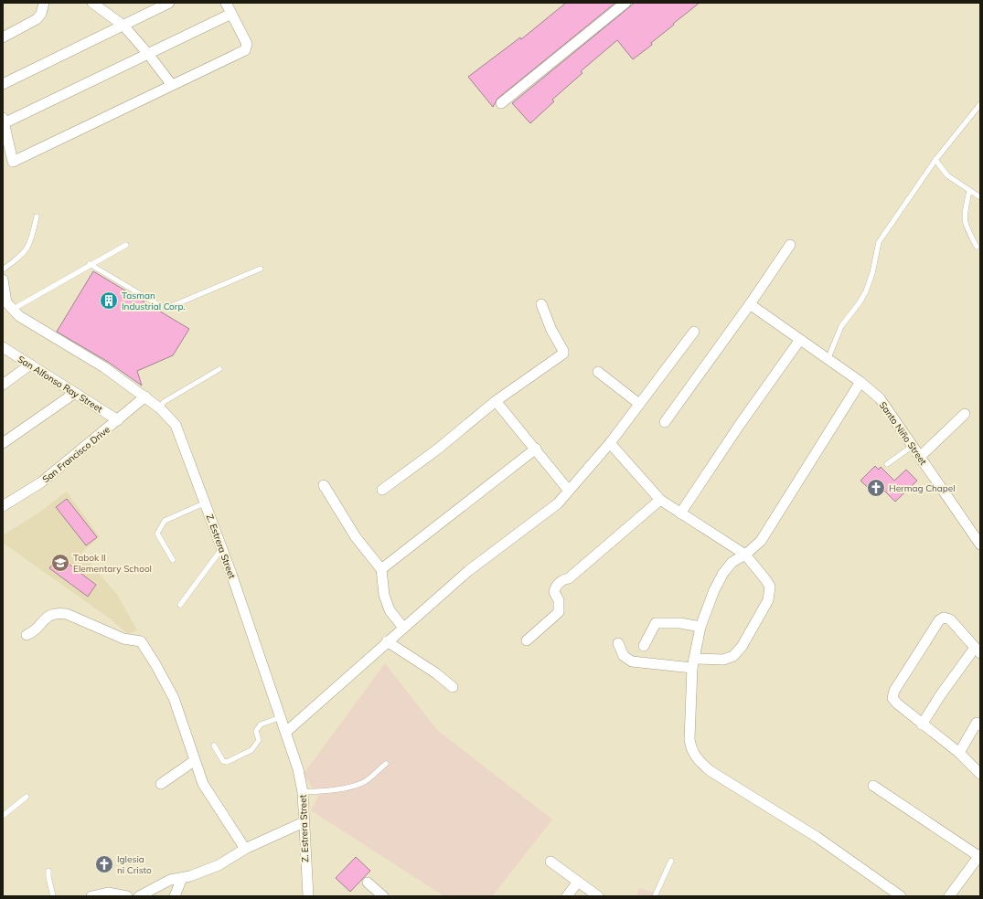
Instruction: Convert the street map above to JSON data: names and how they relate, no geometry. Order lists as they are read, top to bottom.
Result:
{
  "streets": {
    "street": [
      "San Alfonso Ray Street",
      "Santo Niño Street",
      "San Francisco Drive",
      "Z. Estrera Street"
    ]
  },
  "crossings": [
    ["San Alfonso Ray Street", "San Francisco Drive"],
    ["San Francisco Drive", "Z. Estrera Street"]
  ],
  "places": {
    "building": ["Tasman Industrial Corp."],
    "church": ["Hermag Chapel", "Iglesia ni Cristo"],
    "school or university": ["Tabok II Elementary School"]
  }
}
